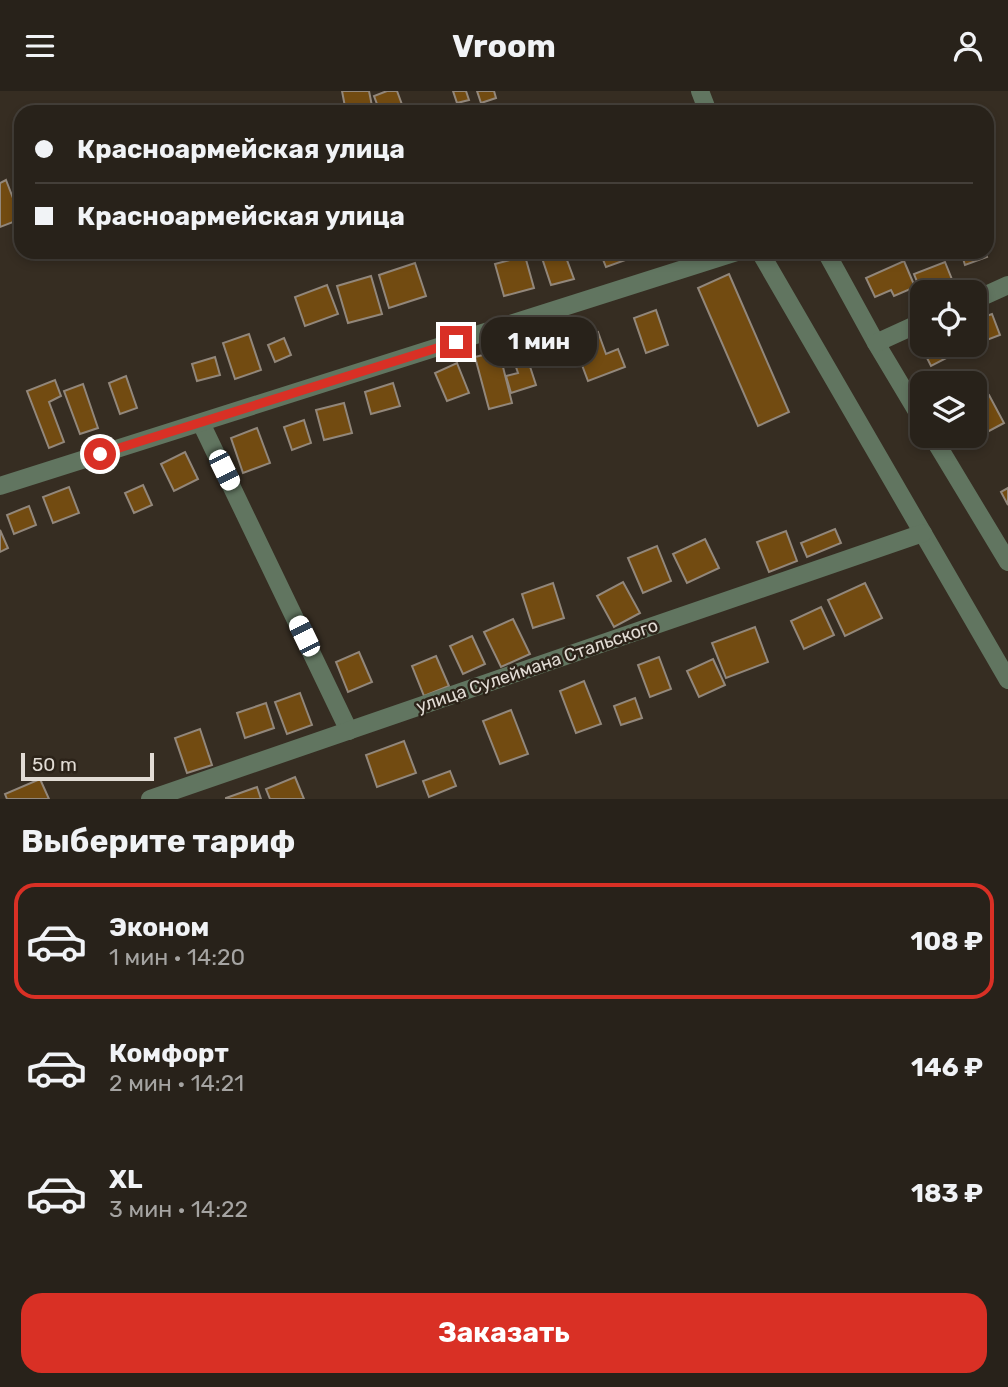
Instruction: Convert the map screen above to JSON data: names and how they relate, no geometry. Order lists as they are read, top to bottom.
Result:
{
  "streets": {
    "street": ["улица Сулеймана Стальского"]
  },
  "scale_bar": "50 m",
  "page": {
    "header": "Vroom",
    "banner": ["Красноармейская улица", "Красноармейская улица"],
    "bubble": "1 мин",
    "scale": "50 m",
    "heading": "Выберите тариф",
    "list": [
      {
        "name": "Эконом",
        "note": "1 мин · 14:20",
        "value": "108 ₽"
      },
      {
        "name": "Комфорт",
        "note": "2 мин · 14:21",
        "value": "146 ₽"
      },
      {
        "name": "XL",
        "note": "3 мин · 14:22",
        "value": "183 ₽"
      }
    ],
    "buttons": "Заказать"
  }
}
